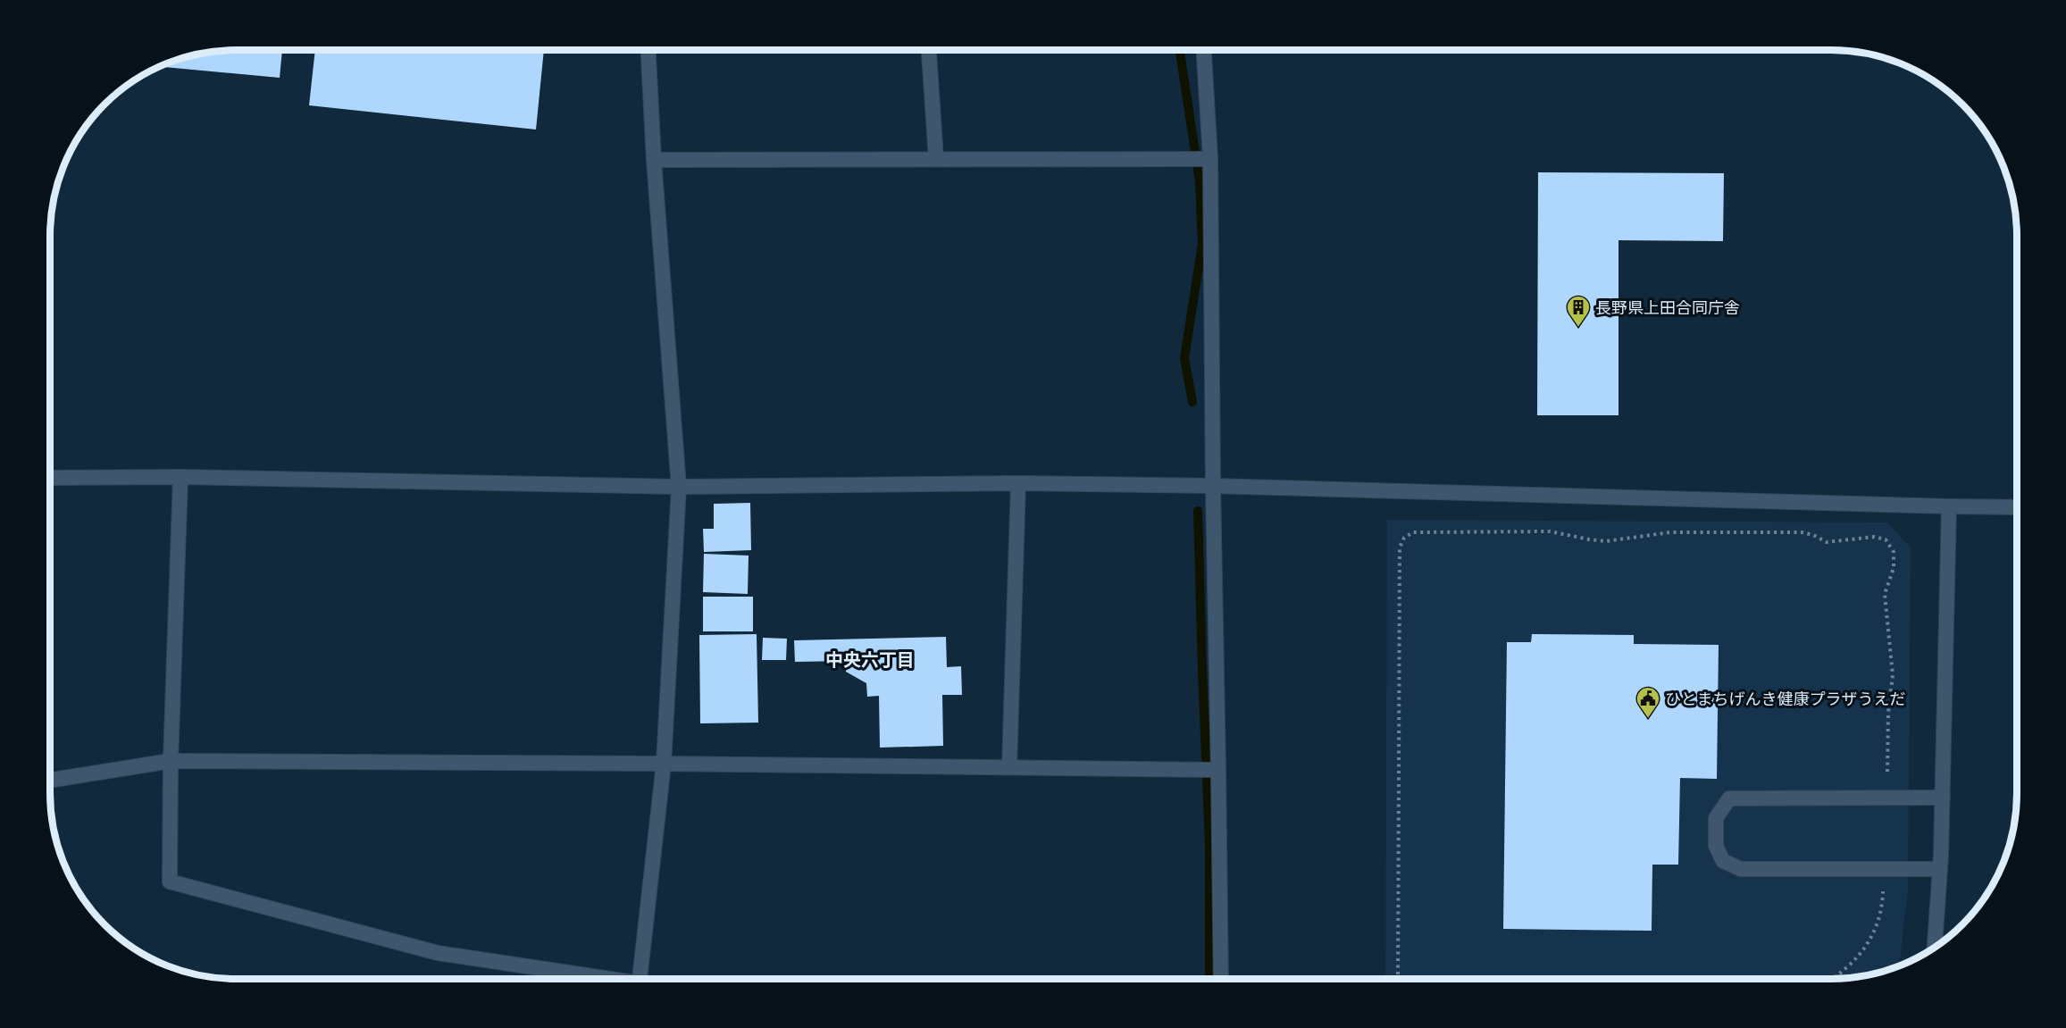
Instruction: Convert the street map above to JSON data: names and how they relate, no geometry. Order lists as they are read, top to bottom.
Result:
{
  "districts": ["中央六丁目"],
  "places": {
    "building": ["長野県上田合同庁舎"],
    "public building": ["ひとまちげんき健康プラザうえだ"]
  }
}
